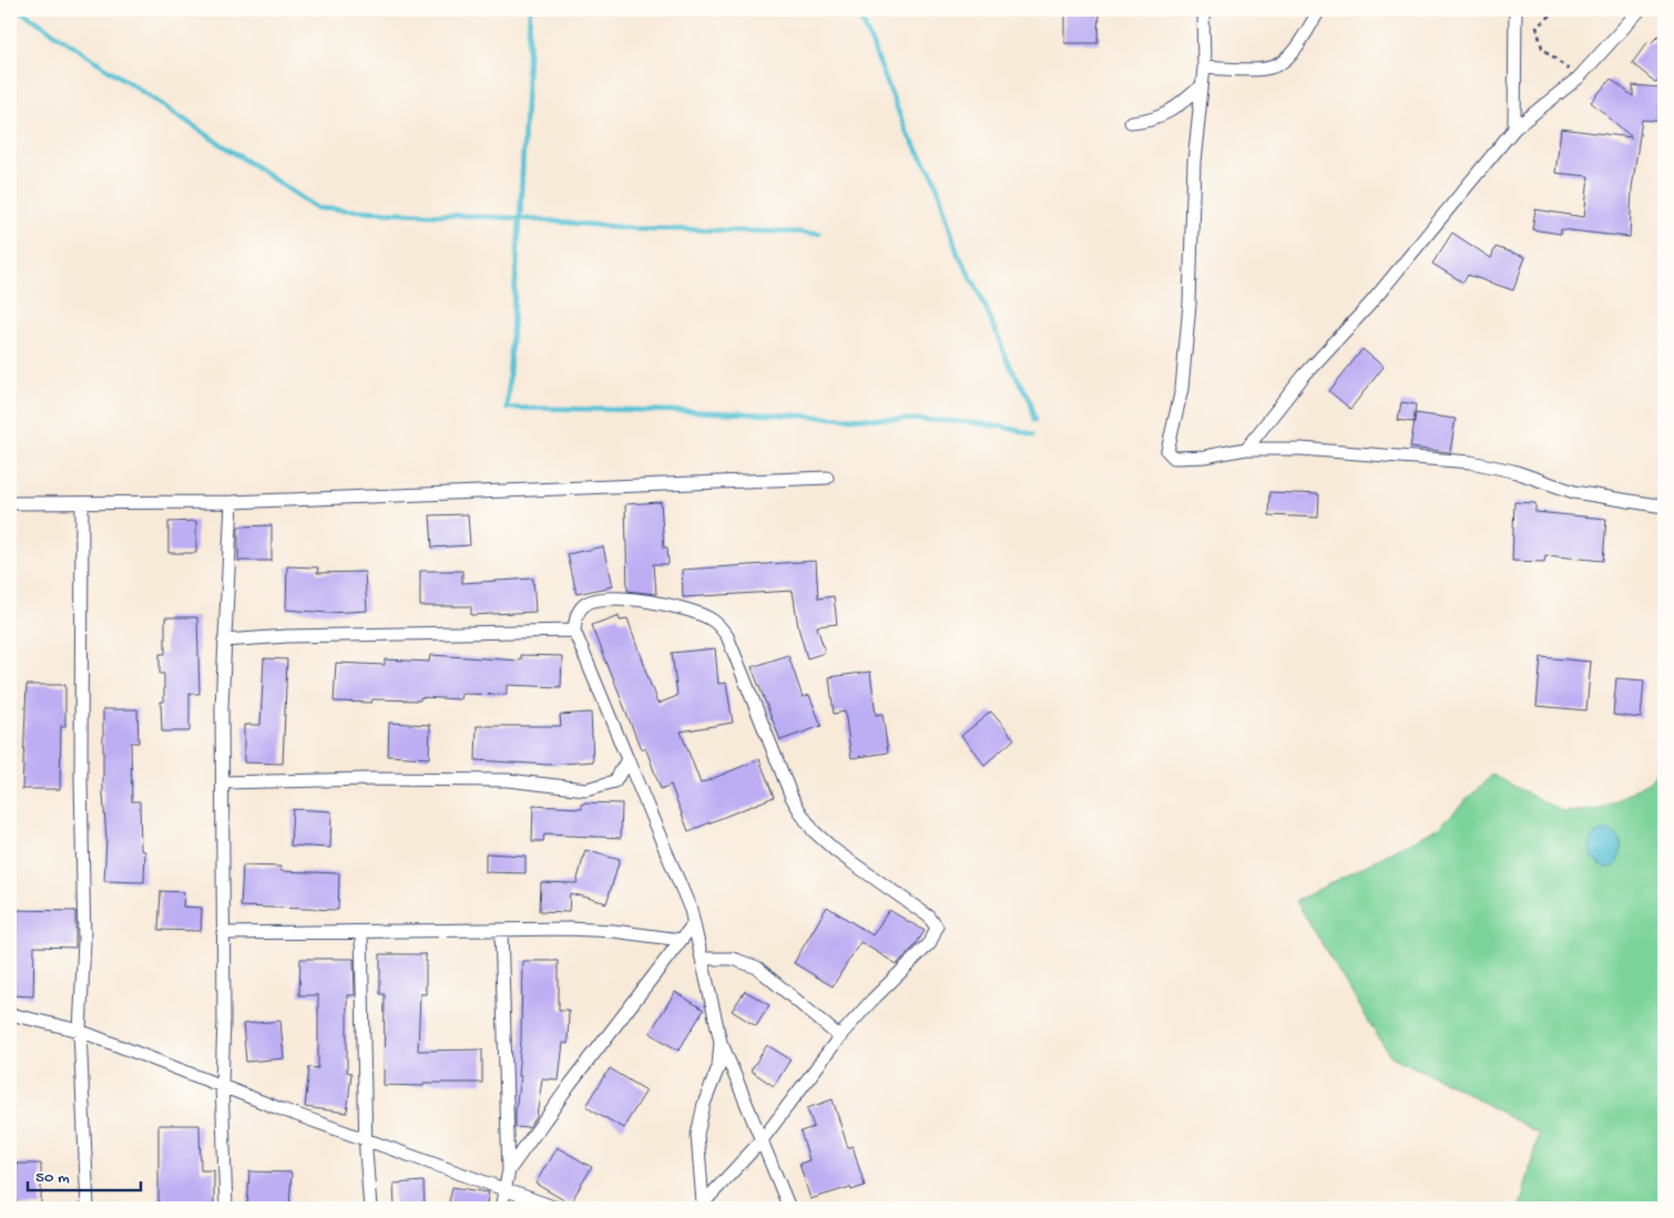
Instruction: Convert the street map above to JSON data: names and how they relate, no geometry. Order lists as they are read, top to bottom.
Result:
{
  "scale_bar": "50 m"
}
